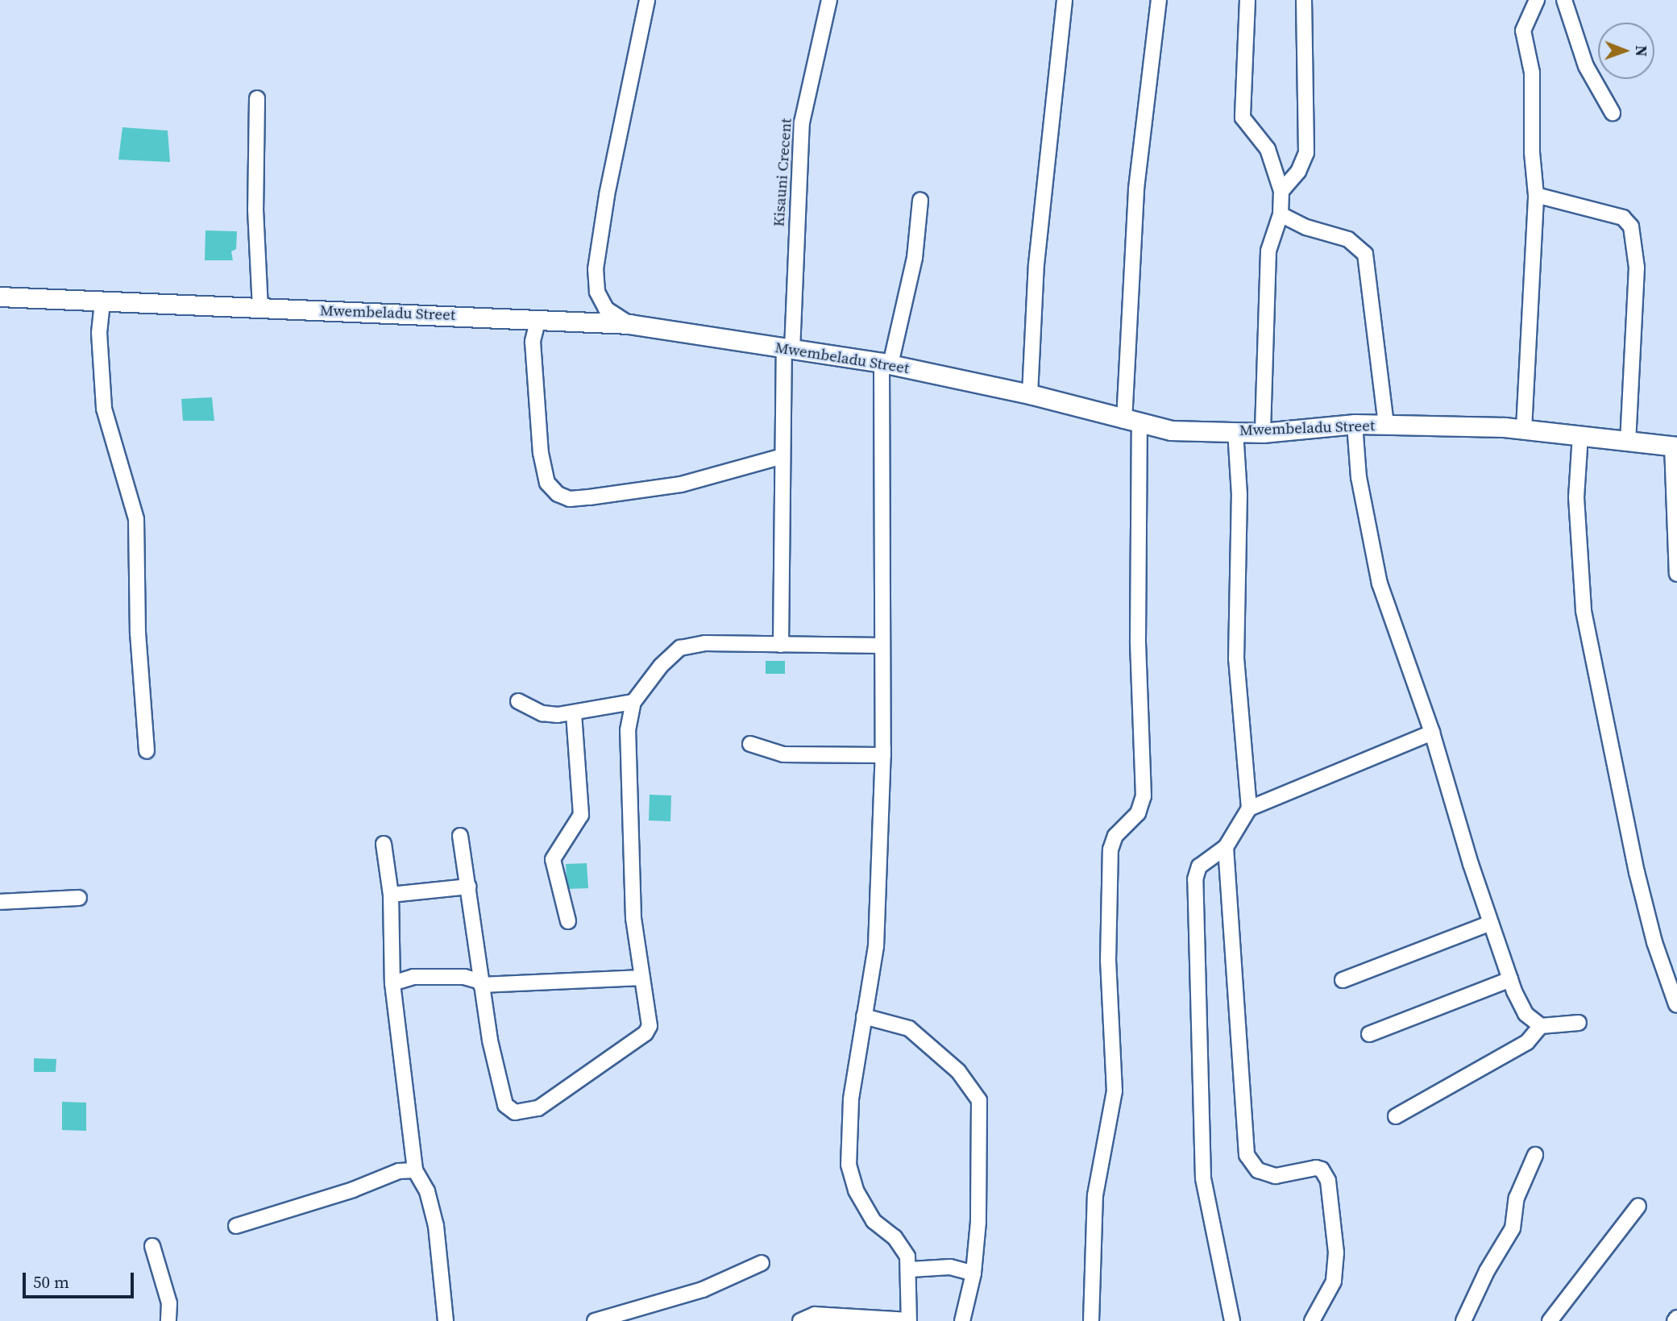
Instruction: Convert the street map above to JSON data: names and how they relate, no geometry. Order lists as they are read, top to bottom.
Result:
{
  "streets": {
    "street": ["Kisauni Crecent", "Mwembeladu Street"]
  },
  "crossings": [
    ["Kisauni Crecent", "Mwembeladu Street"]
  ],
  "scale_bar": "50 m",
  "north": "right"
}
